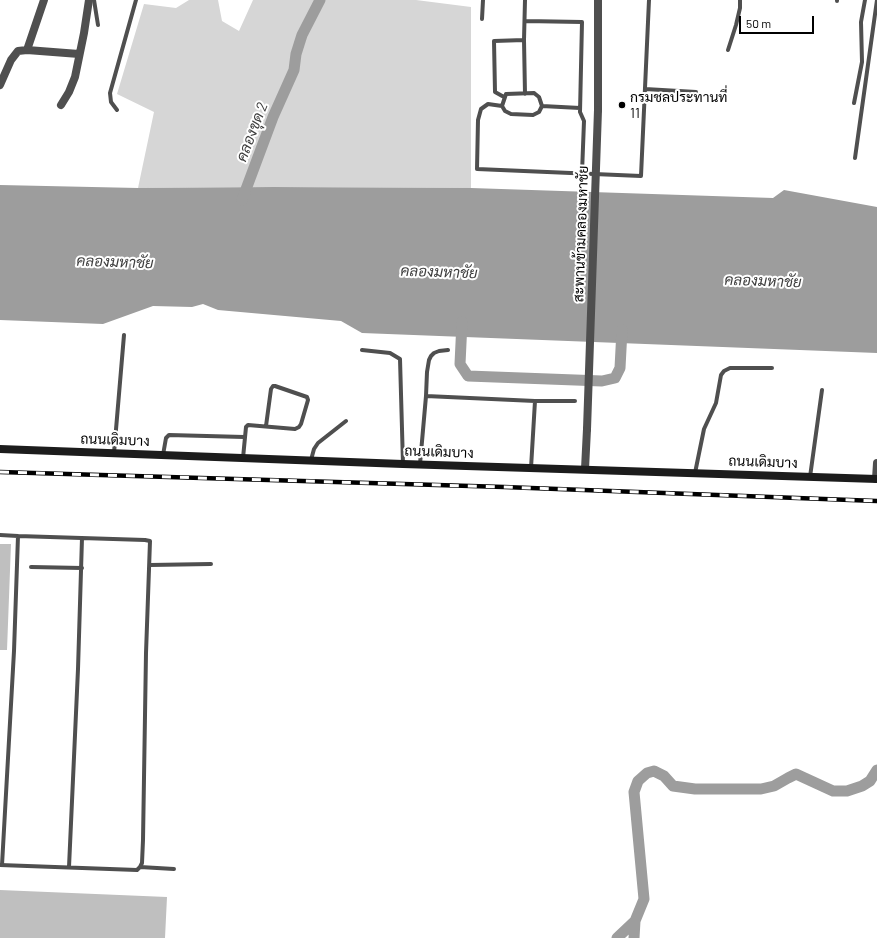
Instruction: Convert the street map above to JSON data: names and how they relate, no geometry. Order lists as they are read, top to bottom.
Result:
{
  "streets": {
    "street": ["สะพานข้ามคลองมหาชัย", "ถนนเดิมบาง"]
  },
  "crossings": [
    ["สะพานข้ามคลองมหาชัย", "ถนนเดิมบาง"]
  ],
  "water": ["คลองขุด 2", "คลองมหาชัย"],
  "places": ["กรมชลประทานที่ 11"],
  "scale_bar": "50 m"
}
